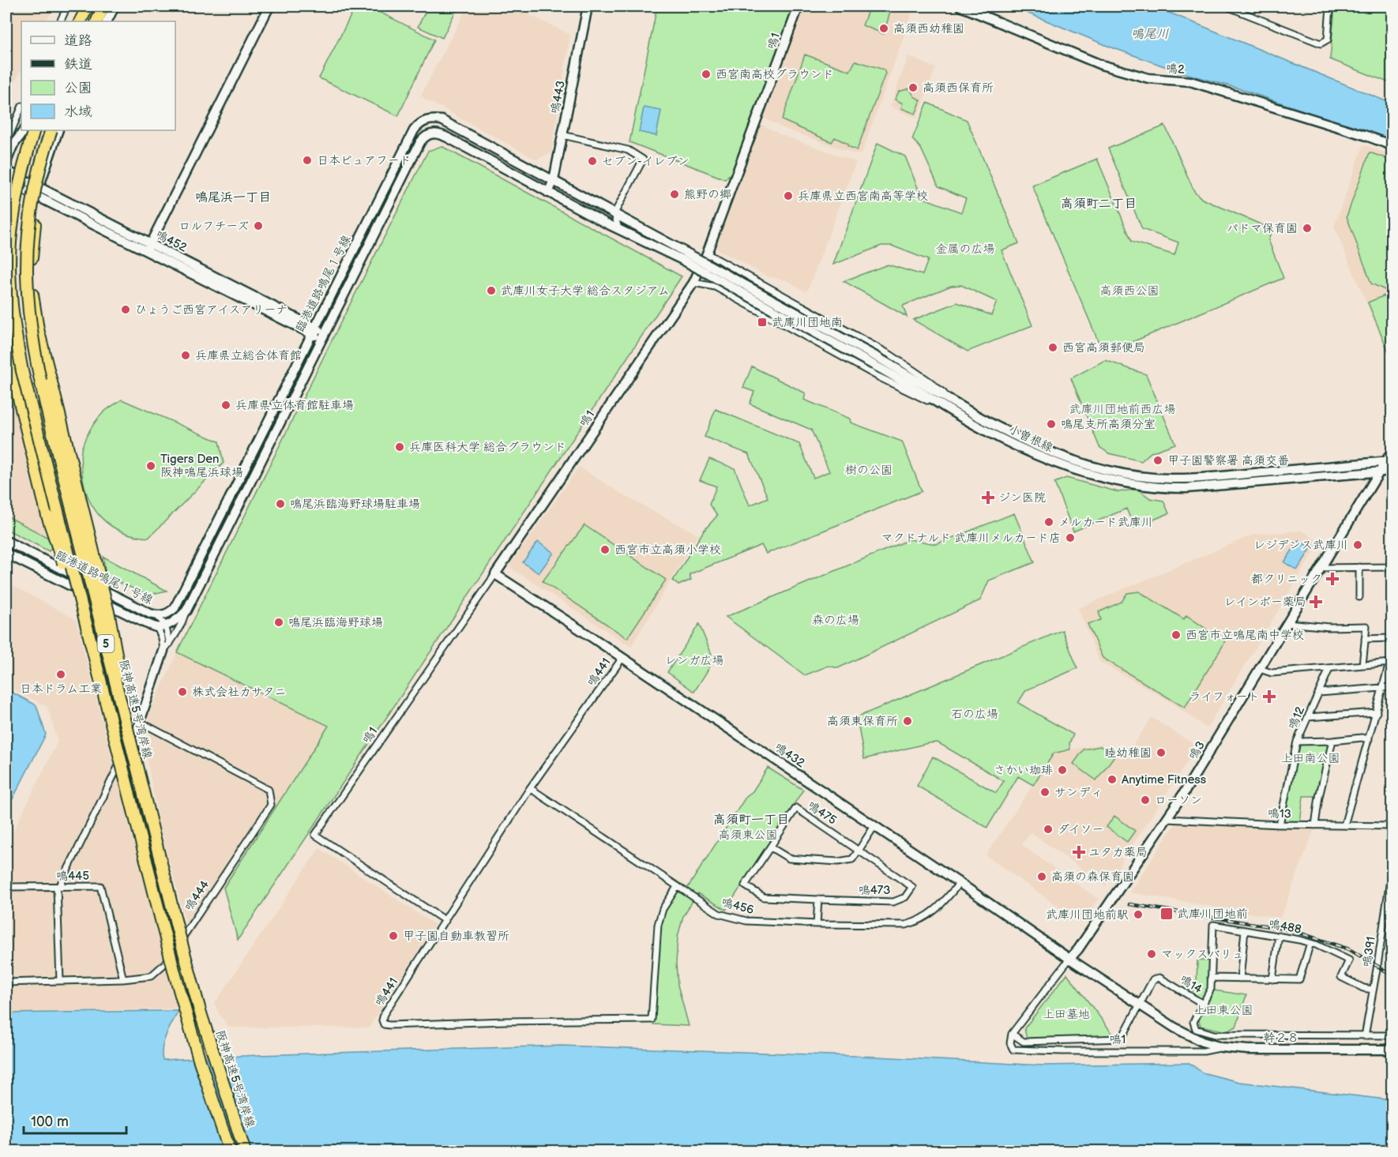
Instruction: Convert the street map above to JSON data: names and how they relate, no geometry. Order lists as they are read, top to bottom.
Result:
{
  "streets": {
    "highway": ["5", "阪神高速5号湾岸線"],
    "street": [
      "鳴1",
      "鳴2",
      "鳴443",
      "鳴452",
      "臨港道路鳴尾１号線",
      "小曽根線",
      "鳴441",
      "鳴12",
      "鳴3",
      "鳴432",
      "鳴475",
      "鳴13",
      "鳴445",
      "鳴473",
      "鳴444",
      "鳴456",
      "鳴488",
      "鳴391",
      "鳴14",
      "幹２８"
    ]
  },
  "crossings": [
    ["鳴1", "小曽根線"],
    ["鳴1", "鳴441"],
    ["鳴1", "鳴3"],
    ["鳴1", "鳴432"],
    ["鳴1", "鳴14"],
    ["鳴1", "幹２８"],
    ["鳴443", "臨港道路鳴尾１号線"],
    ["鳴452", "臨港道路鳴尾１号線"],
    ["鳴452", "5"],
    ["小曽根線", "鳴3"],
    ["5", "阪神高速5号湾岸線"],
    ["鳴441", "鳴432"],
    ["鳴441", "鳴456"],
    ["鳴3", "鳴432"],
    ["鳴3", "鳴13"],
    ["鳴3", "鳴14"],
    ["鳴432", "鳴456"],
    ["鳴432", "鳴14"],
    ["鳴432", "幹２８"],
    ["鳴475", "鳴473"],
    ["鳴445", "鳴444"],
    ["鳴488", "鳴391"],
    ["鳴488", "鳴14"],
    ["鳴391", "鳴14"],
    ["鳴14", "幹２８"]
  ],
  "districts": ["鳴尾浜一丁目", "高須町二丁目", "高須町一丁目"],
  "water": ["鳴尾川"],
  "parks": [
    "金属の広場",
    "高須西公園",
    "武庫川団地前西広場",
    "樹の公園",
    "森の広場",
    "レンガ広場",
    "石の広場",
    "上田南公園",
    "高須東公園",
    "上田東公園",
    "上田墓地"
  ],
  "places": {
    "other": [
      "高須西幼稚園",
      "西宮南高校グラウンド",
      "高須西保育所",
      "日本ピュアフード",
      "セブン-イレブン",
      "熊野の郷",
      "兵庫県立西宮南高等学校",
      "ロルフチーズ",
      "パドマ保育園",
      "武庫川女子大学 総合スタジアム",
      "ひょうご西宮アイスアリーナ",
      "西宮高須郵便局",
      "兵庫県立総合体育館",
      "兵庫県立体育館駐車場",
      "鳴尾支所高須分室",
      "兵庫医科大学 総合グラウンド",
      "甲子園警察署 高須交番",
      "Tigers Den 阪神鳴尾浜球場",
      "鳴尾浜臨海野球場駐車場",
      "メルカード武庫川",
      "マクドナルド 武庫川メルカード店",
      "レジデンス武庫川",
      "西宮市立高須小学校",
      "鳴尾浜臨海野球場",
      "西宮市立鳴尾南中学校",
      "日本ドラム工業",
      "株式会社カサタニ",
      "高須東保育所",
      "睦幼稚園",
      "さかい珈琲",
      "Anytime Fitness",
      "サンディ",
      "ローソン",
      "ダイソー",
      "高須の森保育園",
      "武庫川団地前駅",
      "甲子園自動車教習所",
      "マックスバリュ"
    ],
    "transit": ["武庫川団地南", "武庫川団地前"],
    "health": [
      "ジン医院",
      "都クリニック",
      "レインボー薬局",
      "ライフォート",
      "ユタカ薬局"
    ]
  },
  "legend": [
    "道路",
    "鉄道",
    "公園",
    "水域"
  ],
  "scale_bar": "100 m"
}
